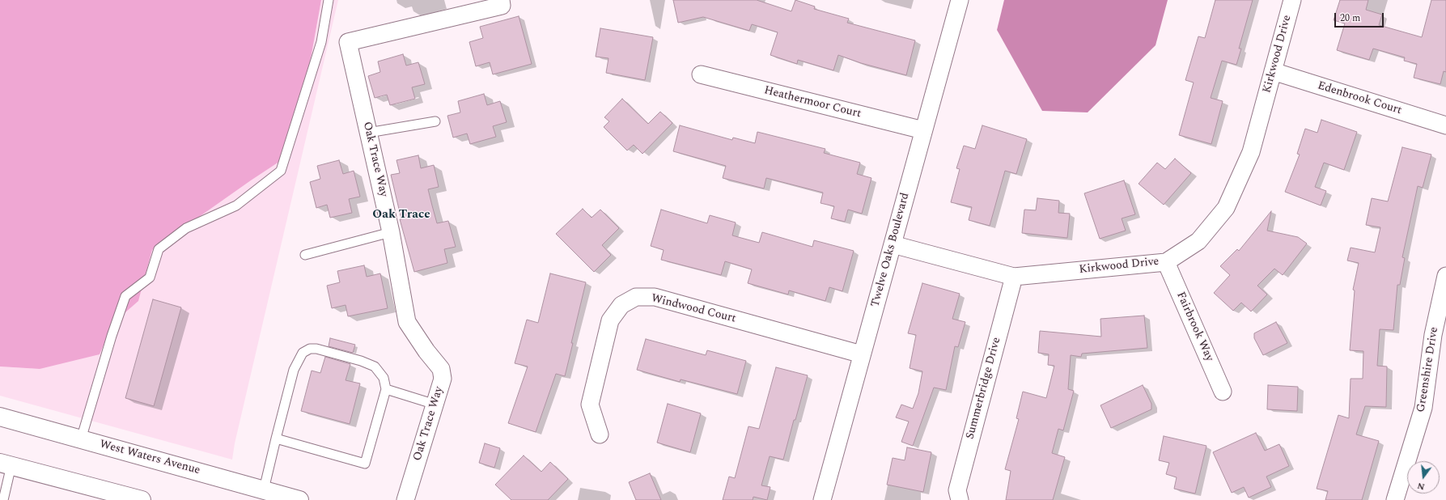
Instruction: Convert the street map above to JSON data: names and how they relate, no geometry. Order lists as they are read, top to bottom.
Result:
{
  "streets": {
    "main road": ["West Waters Avenue"],
    "street": [
      "Kirkwood Drive",
      "Edenbrook Court",
      "Heathermoor Court",
      "Oak Trace Way",
      "Twelve Oaks Boulevard",
      "Windwood Court",
      "Fairbrook Way",
      "Greenshire Drive",
      "Summerbridge Drive"
    ]
  },
  "crossings": [
    ["Kirkwood Drive", "Edenbrook Court"],
    ["Kirkwood Drive", "Twelve Oaks Boulevard"],
    ["Kirkwood Drive", "Fairbrook Way"],
    ["Kirkwood Drive", "Summerbridge Drive"],
    ["Heathermoor Court", "Twelve Oaks Boulevard"],
    ["Twelve Oaks Boulevard", "Windwood Court"]
  ],
  "districts": ["Oak Trace"],
  "scale_bar": "20 m",
  "north": "bottom"
}
